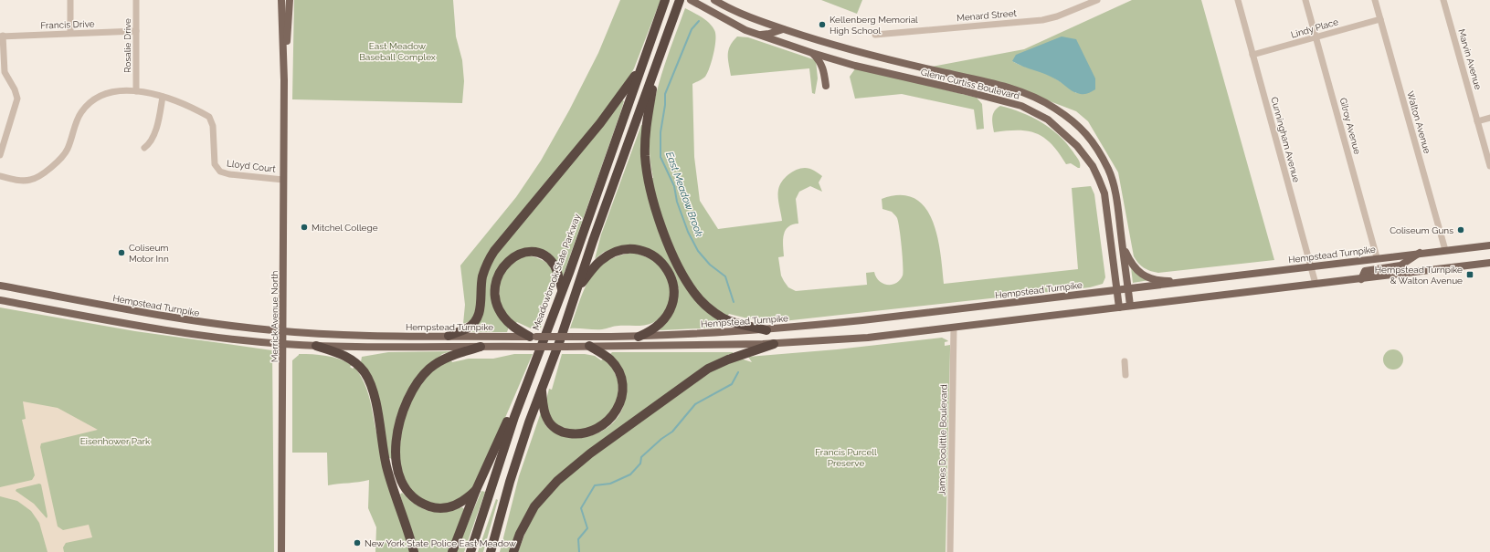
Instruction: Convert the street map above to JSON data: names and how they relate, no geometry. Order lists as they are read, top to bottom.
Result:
{
  "streets": {
    "highway": ["Meadowbrook State Parkway"],
    "main road": ["Glenn Curtiss Boulevard", "Hempstead Turnpike", "Merrick Avenue North"],
    "street": [
      "Menard Street",
      "Francis Drive",
      "Lindy Place",
      "Rosalie Drive",
      "Marvin Avenue",
      "Walton Avenue",
      "Gilroy Avenue",
      "Cunningham Avenue",
      "Lloyd Court",
      "James Doolittle Boulevard"
    ]
  },
  "crossings": [
    ["Francis Drive", "Rosalie Drive"],
    ["Lindy Place", "Walton Avenue"],
    ["Lindy Place", "Gilroy Avenue"],
    ["Lindy Place", "Cunningham Avenue"],
    ["Rosalie Drive", "Lloyd Court"],
    ["Glenn Curtiss Boulevard", "Hempstead Turnpike"],
    ["Walton Avenue", "Hempstead Turnpike"],
    ["Gilroy Avenue", "Hempstead Turnpike"],
    ["Cunningham Avenue", "Hempstead Turnpike"],
    ["Lloyd Court", "Merrick Avenue North"],
    ["Hempstead Turnpike", "Merrick Avenue North"]
  ],
  "water": ["East Meadow Brook"],
  "parks": ["East Meadow Baseball Complex", "Eisenhower Park", "Francis Purcell Preserve"],
  "places": {
    "other": [
      "Kellenberg Memorial High School",
      "Mitchel College",
      "Coliseum Guns",
      "Coliseum Motor Inn",
      "New York State Police East Meadow"
    ],
    "transit": ["Hempstead Turnpike & Walton Avenue"]
  }
}
